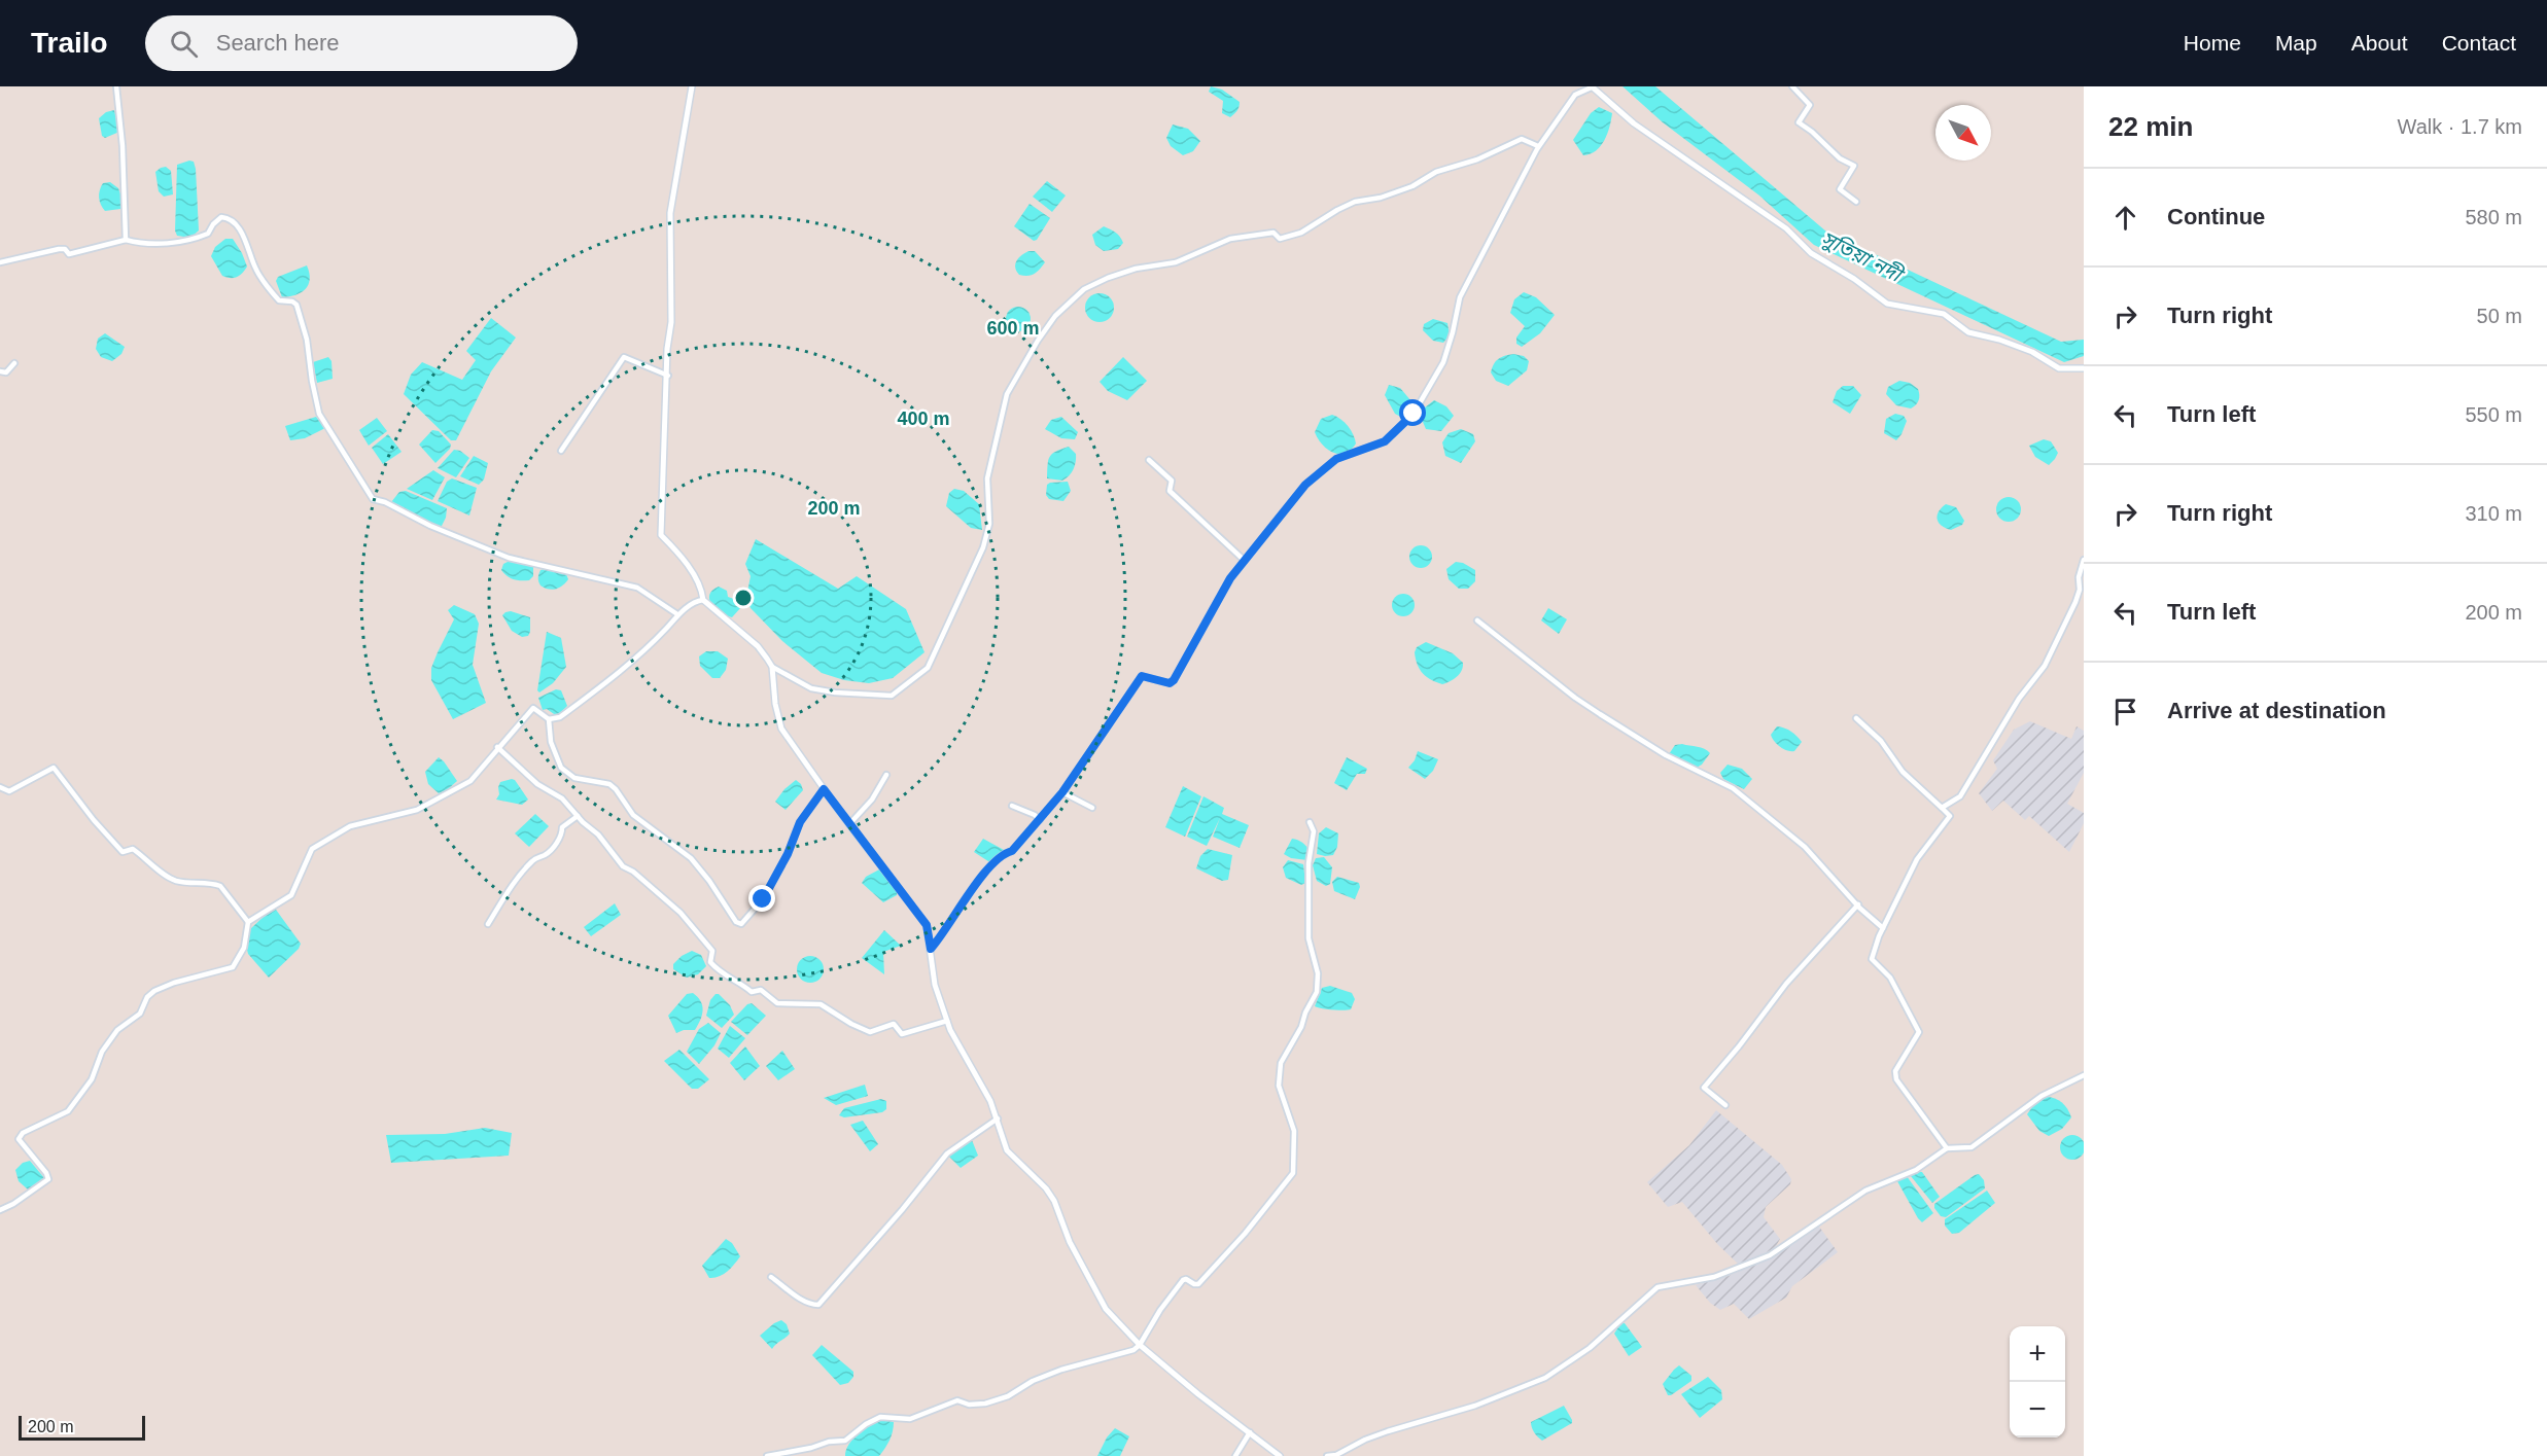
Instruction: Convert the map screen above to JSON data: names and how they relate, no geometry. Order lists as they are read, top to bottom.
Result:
{
  "water": ["সুতিয়া নদী"],
  "scale_bar": "200 m",
  "north": "bottom right",
  "page": {
    "header": "Trailo",
    "search": "Search here",
    "nav": [
      "Home",
      "Map",
      "About",
      "Contact"
    ],
    "heading": ["22 min", "Walk · 1.7 km"],
    "list": [
      ["Continue", "580 m"],
      ["Turn right", "50 m"],
      ["Turn left", "550 m"],
      ["Turn right", "310 m"],
      ["Turn left", "200 m"],
      "Arrive at destination"
    ],
    "map_buttons": ["+", "−"],
    "scale": "200 m"
  },
  "rings": ["600 m", "400 m", "200 m"]
}
